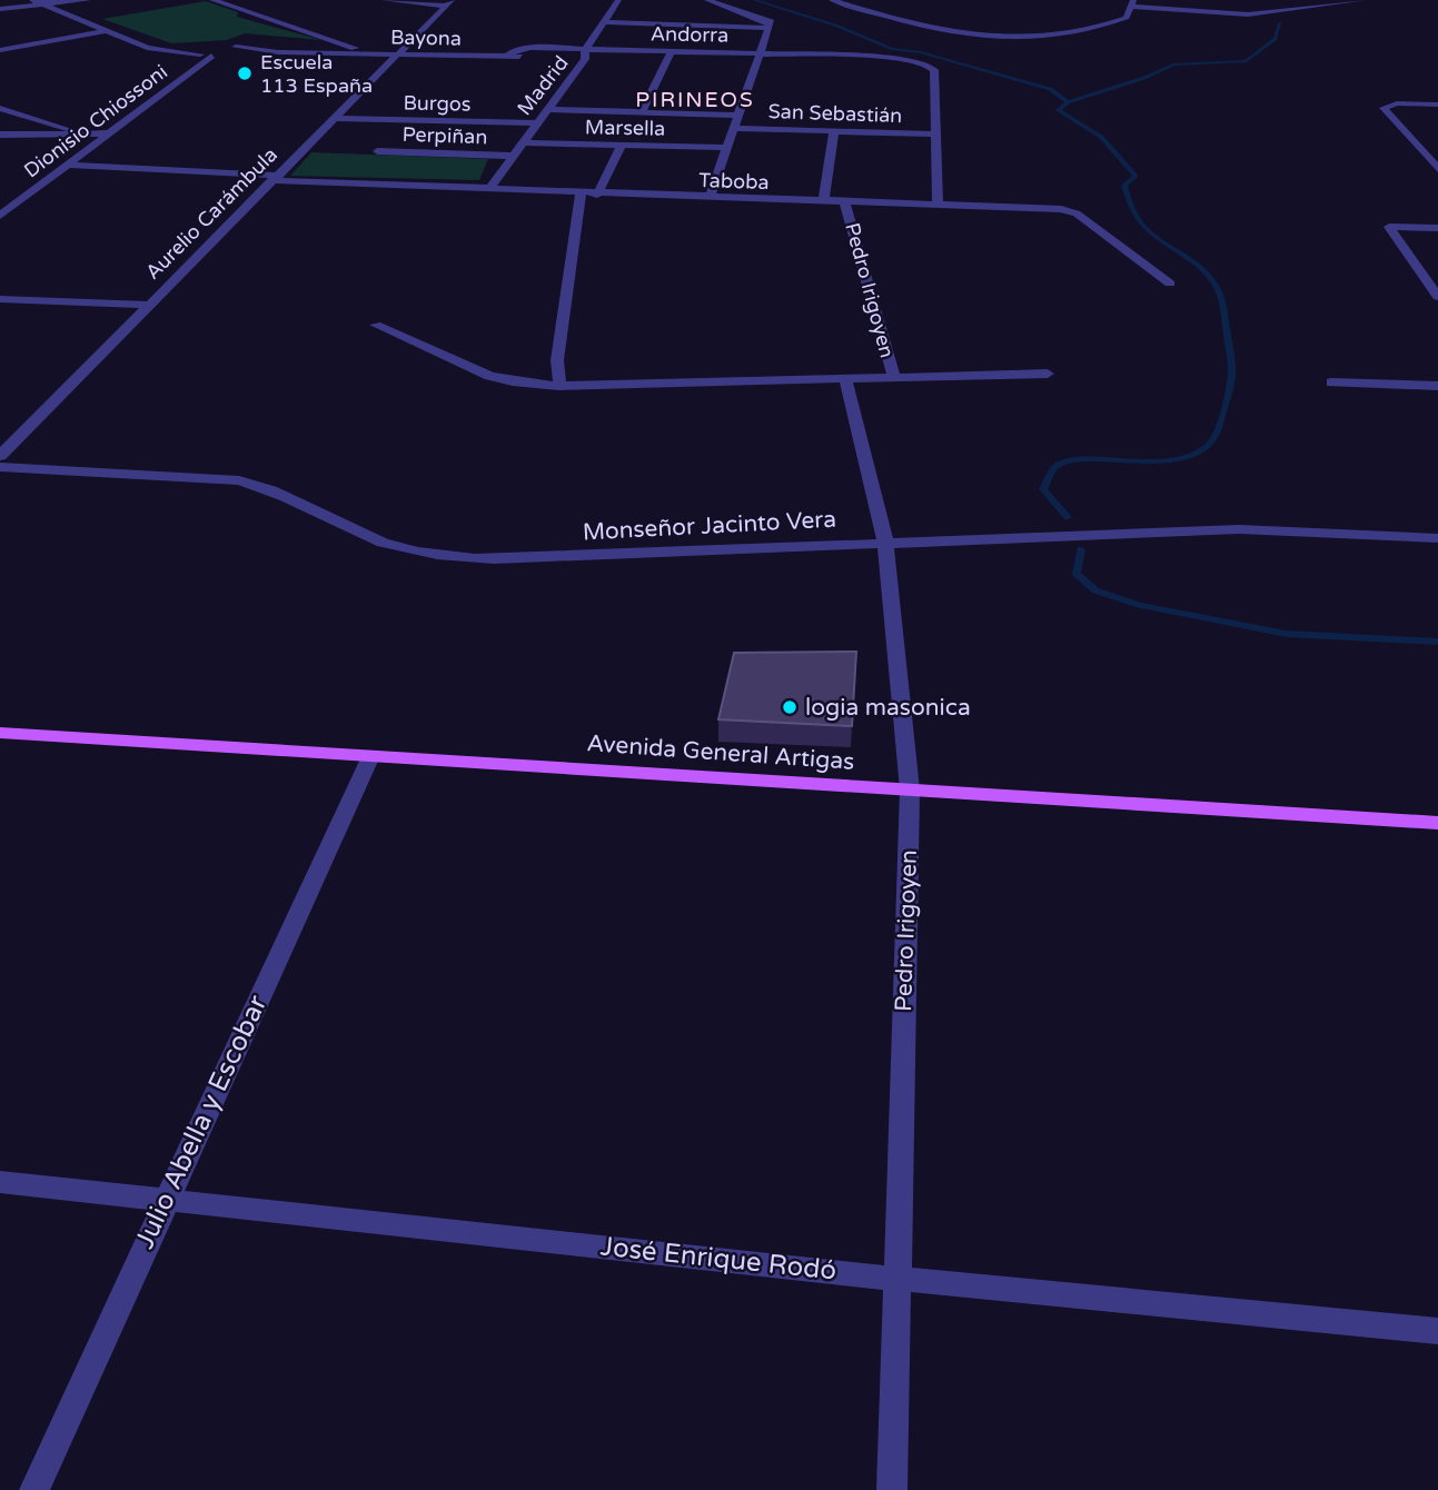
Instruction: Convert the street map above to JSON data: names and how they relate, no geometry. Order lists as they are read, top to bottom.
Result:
{
  "streets": {
    "main road": ["Avenida General Artigas"],
    "street": [
      "Andorra",
      "Bayona",
      "Madrid",
      "Burgos",
      "San Sebastián",
      "Dionisio Chiossoni",
      "Marsella",
      "Perpiñan",
      "Taboba",
      "Aurelio Carámbula",
      "Pedro Irigoyen",
      "Monseñor Jacinto Vera",
      "Julio Abella y Escobar",
      "José Enrique Rodó"
    ]
  },
  "crossings": [
    ["Andorra", "Bayona"],
    ["Andorra", "Madrid"],
    ["Andorra", "San Sebastián"],
    ["Bayona", "Madrid"],
    ["Bayona", "Dionisio Chiossoni"],
    ["Bayona", "Aurelio Carámbula"],
    ["Madrid", "Burgos"],
    ["Madrid", "Marsella"],
    ["Madrid", "Perpiñan"],
    ["Madrid", "Taboba"],
    ["Burgos", "Aurelio Carámbula"],
    ["Dionisio Chiossoni", "Taboba"],
    ["Taboba", "Aurelio Carámbula"],
    ["Taboba", "Pedro Irigoyen"],
    ["Pedro Irigoyen", "Monseñor Jacinto Vera"],
    ["Pedro Irigoyen", "Avenida General Artigas"],
    ["Pedro Irigoyen", "José Enrique Rodó"],
    ["Avenida General Artigas", "Julio Abella y Escobar"],
    ["Julio Abella y Escobar", "José Enrique Rodó"]
  ],
  "districts": ["PIRINEOS"],
  "places": ["Escuela 113 España", "logia masonica"]
}
